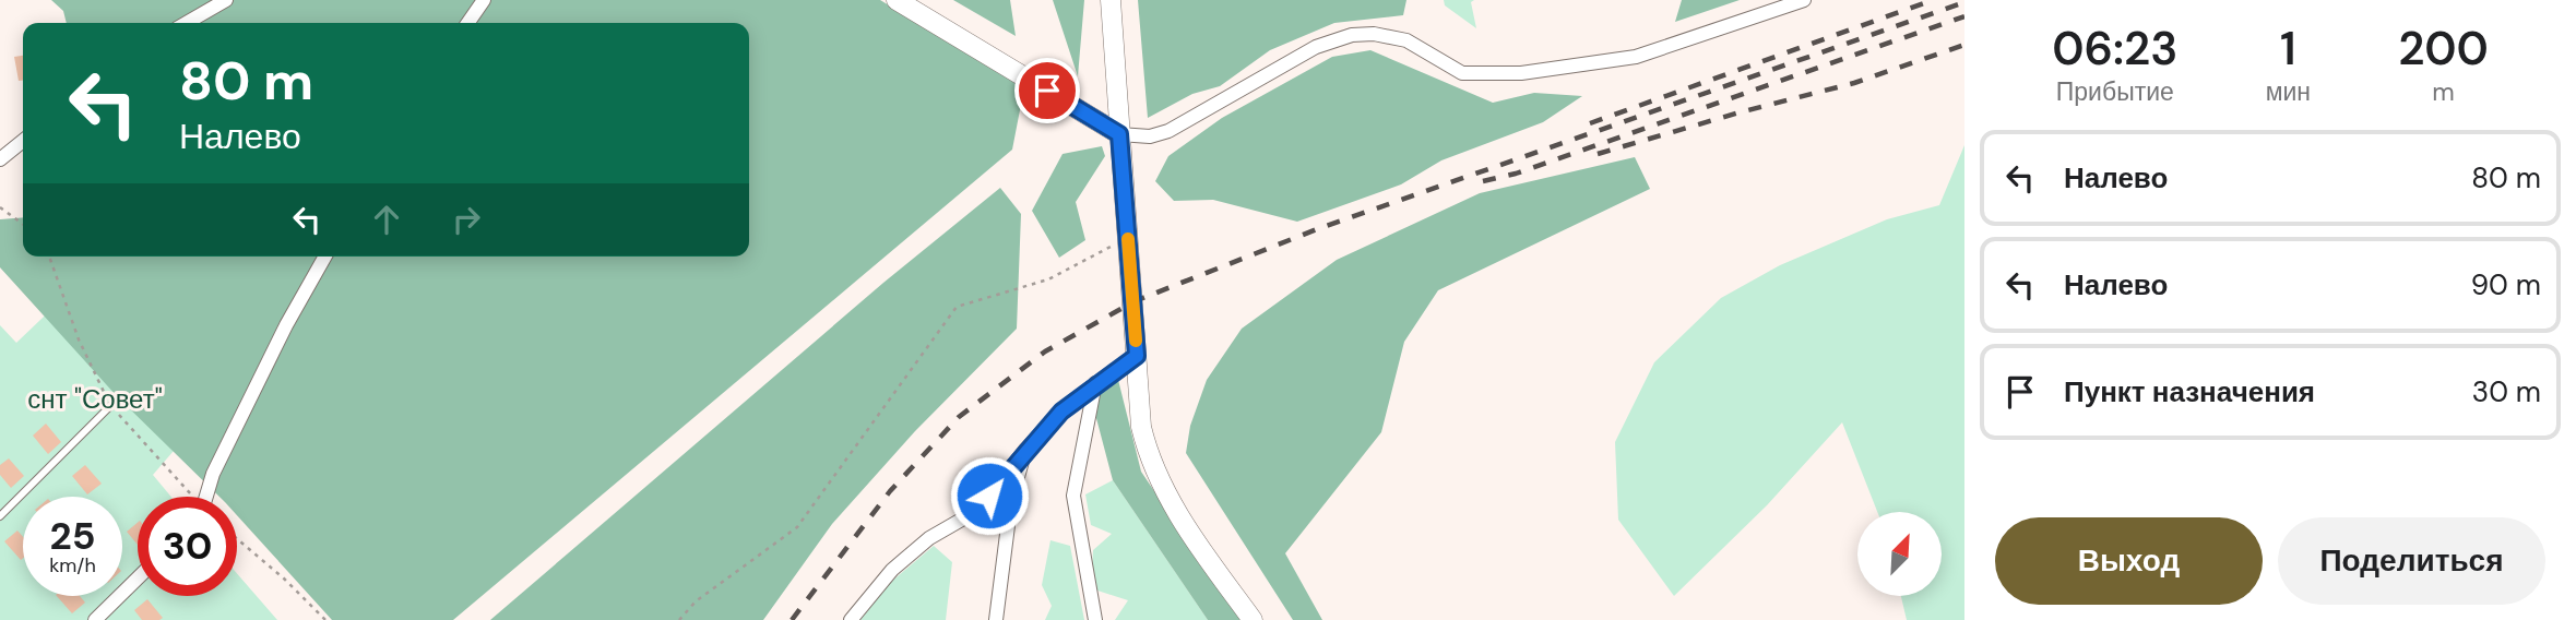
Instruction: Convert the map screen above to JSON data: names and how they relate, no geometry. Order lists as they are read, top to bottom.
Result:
{
  "parks": ["снт \"Совет\""],
  "north": "top right",
  "page": {
    "eta": [
      "06:23",
      "Прибытие",
      "1",
      "мин",
      "200",
      "m"
    ],
    "turn": ["80 m", "Налево"],
    "list": [
      {
        "name": "Налево",
        "value": "80 m"
      },
      {
        "name": "Налево",
        "value": "90 m"
      },
      {
        "name": "Пункт назначения",
        "value": "30 m"
      }
    ],
    "speed": "25 km/h",
    "limit": "30",
    "buttons": ["Выход", "Поделиться"]
  }
}
